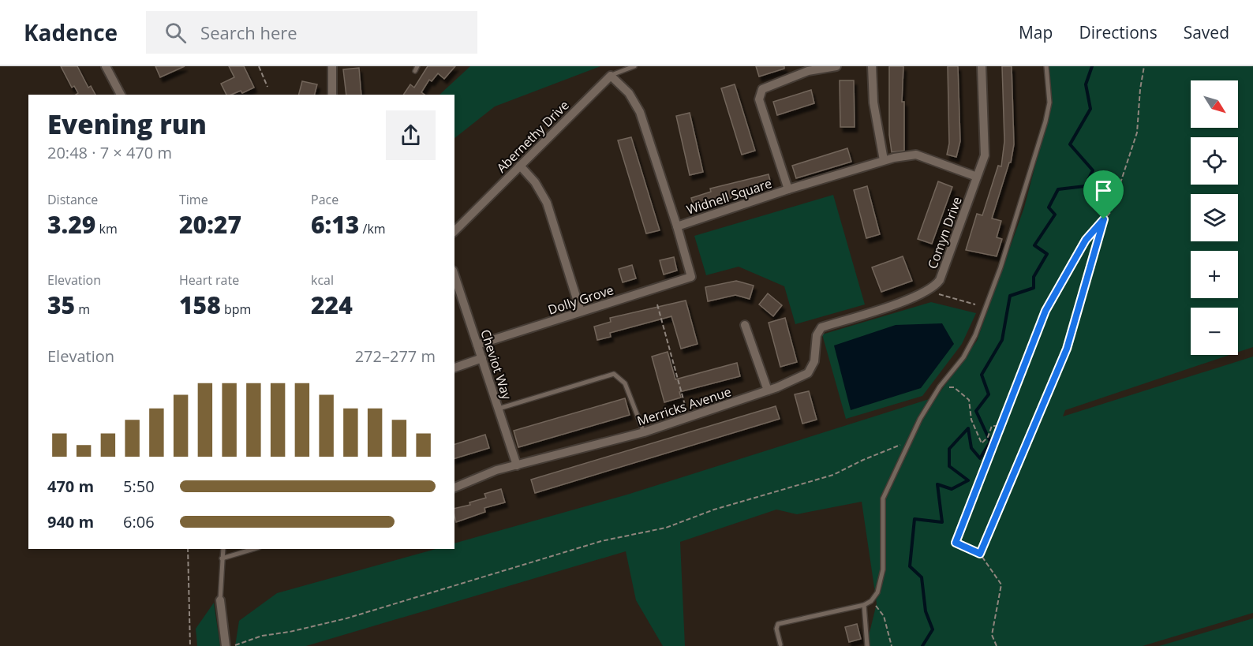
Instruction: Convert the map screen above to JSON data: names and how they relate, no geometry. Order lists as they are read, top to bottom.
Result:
{
  "streets": {
    "street": [
      "Abernethy Drive",
      "Widnell Square",
      "Comyn Drive",
      "Dolly Grove",
      "Cheviot Way",
      "Merricks Avenue"
    ]
  },
  "crossings": [
    ["Abernethy Drive", "Widnell Square"],
    ["Widnell Square", "Comyn Drive"],
    ["Widnell Square", "Dolly Grove"],
    ["Comyn Drive", "Merricks Avenue"],
    ["Dolly Grove", "Cheviot Way"],
    ["Cheviot Way", "Merricks Avenue"]
  ],
  "north": "bottom right",
  "page": {
    "header": "Kadence",
    "search": "Search here",
    "nav": ["Map", "Directions", "Saved"],
    "map_buttons": ["+", "−"],
    "heading": ["Evening run", "20:48 · 7 × 470 m"],
    "stats": [
      ["Distance", "3.29 km"],
      ["Time", "20:27"],
      ["Pace", "6:13 /km"],
      ["Elevation", "35 m"],
      ["Heart rate", "158 bpm"],
      ["kcal", "224"]
    ],
    "chart": ["Elevation", "272–277 m"],
    "list": [
      {
        "name": "470 m",
        "note": "5:50"
      },
      {
        "name": "940 m",
        "note": "6:06"
      }
    ]
  }
}
